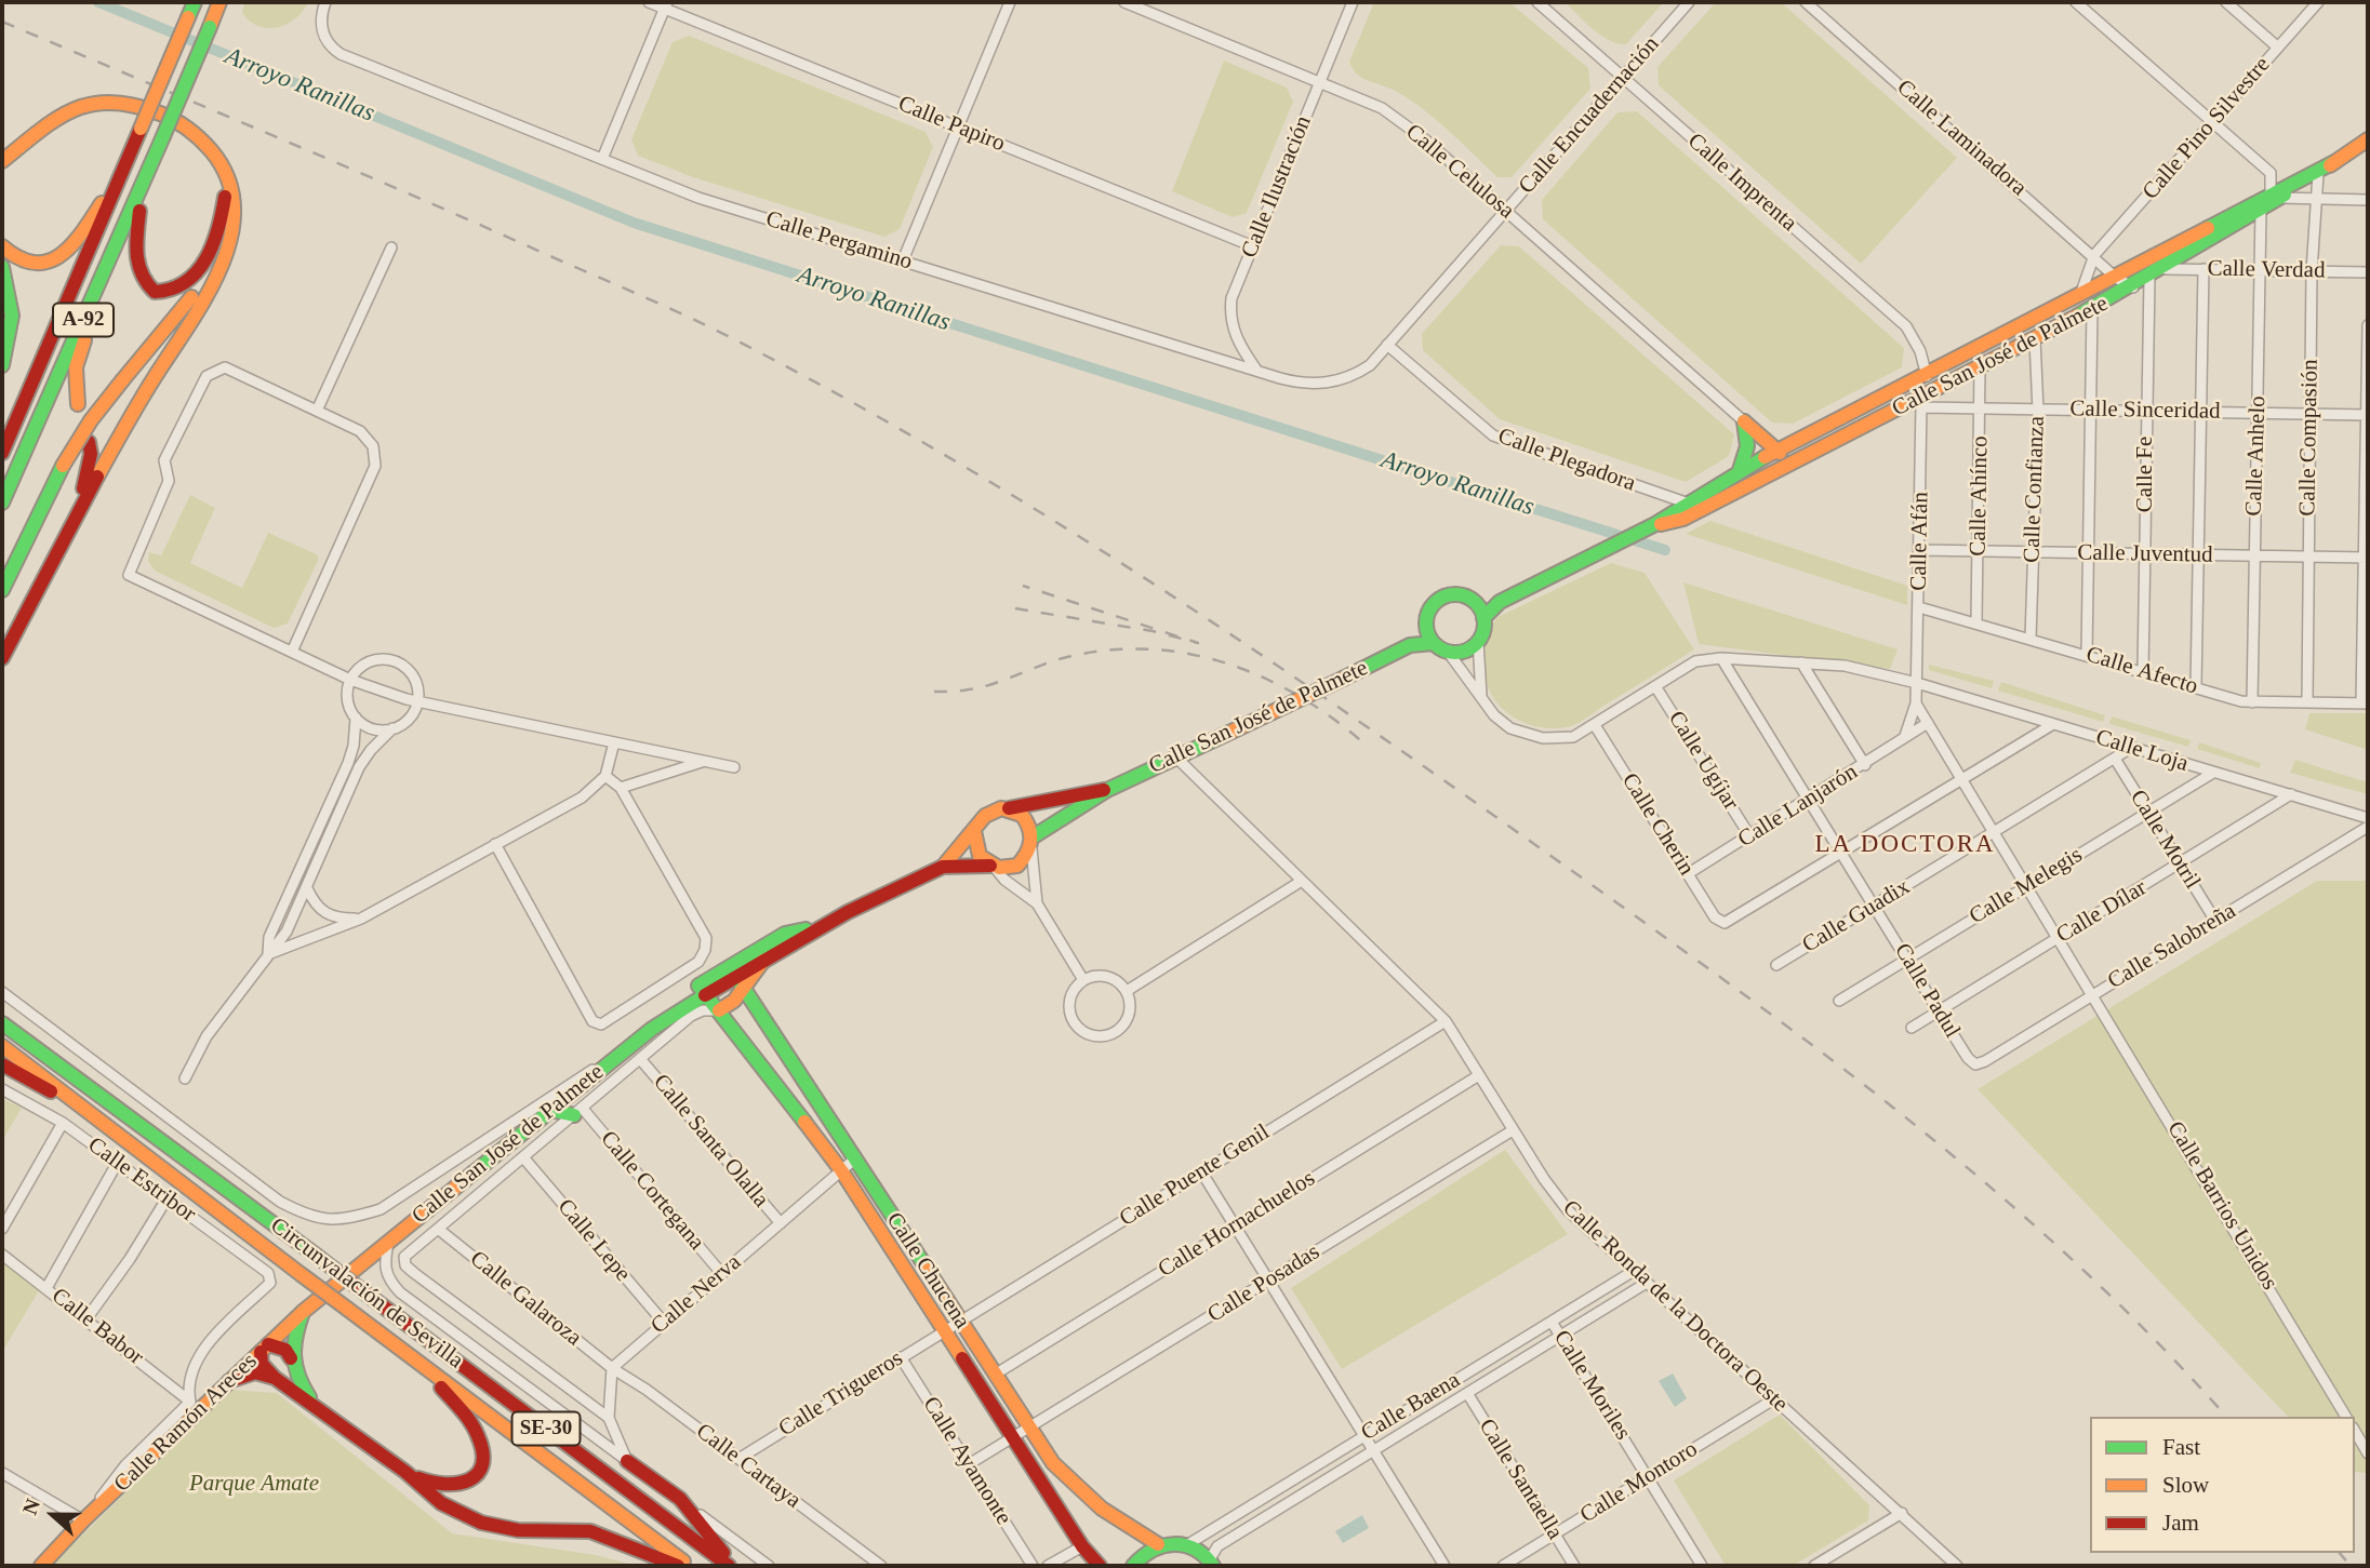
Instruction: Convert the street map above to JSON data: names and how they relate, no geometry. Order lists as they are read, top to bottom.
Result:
{
  "streets": {
    "main road": [
      "A-92",
      "Calle San José de Palmete",
      "Calle Chucena",
      "Circunvalación de Sevilla",
      "Calle Ramón Areces",
      "SE-30"
    ],
    "street": [
      "Calle Encuadernación",
      "Calle Papiro",
      "Calle Pino Silvestre",
      "Calle Laminadora",
      "Calle Celulosa",
      "Calle Imprenta",
      "Calle Ilustración",
      "Calle Pergamino",
      "Calle Verdad",
      "Calle Sinceridad",
      "Calle Compasión",
      "Calle Anhelo",
      "Calle Plegadora",
      "Calle Fe",
      "Calle Confianza",
      "Calle Ahínco",
      "Calle Afán",
      "Calle Juventud",
      "Calle Afecto",
      "Calle Loja",
      "Calle Ugíjar",
      "Calle Lanjarón",
      "Calle Cherin",
      "Calle Motril",
      "Calle Melegis",
      "Calle Dílar",
      "Calle Guadix",
      "Calle Salobreña",
      "Calle Padul",
      "Calle Santa Olalla",
      "Calle Puente Genil",
      "Calle Estribor",
      "Calle Cortegana",
      "Calle Barrios Unidos",
      "Calle Hornachuelos",
      "Calle Lepe",
      "Calle Posadas",
      "Calle Nerva",
      "Calle Galaroza",
      "Calle Ronda de la Doctora Oeste",
      "Calle Babor",
      "Calle Moriles",
      "Calle Trigueros",
      "Calle Baena",
      "Calle Ayamonte",
      "Calle Cartaya",
      "Calle Santaella",
      "Calle Montoro"
    ]
  },
  "crossings": [
    ["Calle Encuadernación", "Calle Celulosa"],
    ["Calle Encuadernación", "Calle Imprenta"],
    ["Calle Encuadernación", "Calle Pergamino"],
    ["Calle Encuadernación", "Calle Plegadora"],
    ["Calle Papiro", "Calle Ilustración"],
    ["Calle Pino Silvestre", "Calle Laminadora"],
    ["Calle Laminadora", "Calle San José de Palmete"],
    ["Calle Celulosa", "Calle Ilustración"],
    ["Calle Imprenta", "Calle San José de Palmete"],
    ["Calle Ilustración", "Calle Pergamino"],
    ["Calle Verdad", "Calle San José de Palmete"],
    ["Calle Verdad", "Calle Compasión"],
    ["Calle Verdad", "Calle Anhelo"],
    ["Calle San José de Palmete", "Calle Sinceridad"],
    ["Calle San José de Palmete", "Calle Compasión"],
    ["Calle San José de Palmete", "Calle Anhelo"],
    ["Calle San José de Palmete", "Calle Plegadora"],
    ["Calle San José de Palmete", "Calle Fe"],
    ["Calle San José de Palmete", "Calle Confianza"],
    ["Calle San José de Palmete", "Calle Ahínco"],
    ["Calle San José de Palmete", "Calle Afán"],
    ["Calle San José de Palmete", "Calle Loja"],
    ["Calle San José de Palmete", "Calle Santa Olalla"],
    ["Calle San José de Palmete", "Calle Cortegana"],
    ["Calle San José de Palmete", "Calle Lepe"],
    ["Calle San José de Palmete", "Calle Chucena"],
    ["Calle San José de Palmete", "Calle Galaroza"],
    ["Calle San José de Palmete", "Calle Ronda de la Doctora Oeste"],
    ["Calle San José de Palmete", "Calle Ramón Areces"],
    ["Calle Sinceridad", "Calle Compasión"],
    ["Calle Sinceridad", "Calle Anhelo"],
    ["Calle Sinceridad", "Calle Fe"],
    ["Calle Sinceridad", "Calle Confianza"],
    ["Calle Sinceridad", "Calle Ahínco"],
    ["Calle Sinceridad", "Calle Afán"],
    ["Calle Compasión", "Calle Juventud"],
    ["Calle Compasión", "Calle Afecto"],
    ["Calle Anhelo", "Calle Juventud"],
    ["Calle Anhelo", "Calle Afecto"],
    ["Calle Fe", "Calle Juventud"],
    ["Calle Fe", "Calle Afecto"],
    ["Calle Confianza", "Calle Juventud"],
    ["Calle Confianza", "Calle Afecto"],
    ["Calle Ahínco", "Calle Juventud"],
    ["Calle Ahínco", "Calle Afecto"],
    ["Calle Afán", "Calle Juventud"],
    ["Calle Afán", "Calle Afecto"],
    ["Calle Afán", "Calle Loja"],
    ["Calle Loja", "Calle Ugíjar"],
    ["Calle Loja", "Calle Cherin"],
    ["Calle Loja", "Calle Melegis"],
    ["Calle Loja", "Calle Dílar"],
    ["Calle Loja", "Calle Guadix"],
    ["Calle Loja", "Calle Padul"],
    ["Calle Ugíjar", "Calle Lanjarón"],
    ["Calle Lanjarón", "Calle Cherin"],
    ["Calle Lanjarón", "Calle Padul"],
    ["Calle Lanjarón", "Calle Barrios Unidos"],
    ["Calle Cherin", "Calle Padul"],
    ["Calle Motril", "Calle Melegis"],
    ["Calle Motril", "Calle Dílar"],
    ["Calle Motril", "Calle Guadix"],
    ["Calle Motril", "Calle Salobreña"],
    ["Calle Melegis", "Calle Padul"],
    ["Calle Melegis", "Calle Barrios Unidos"],
    ["Calle Dílar", "Calle Padul"],
    ["Calle Dílar", "Calle Barrios Unidos"],
    ["Calle Guadix", "Calle Padul"],
    ["Calle Guadix", "Calle Barrios Unidos"],
    ["Calle Salobreña", "Calle Padul"],
    ["Calle Salobreña", "Calle Barrios Unidos"],
    ["Calle Santa Olalla", "Calle Nerva"],
    ["Calle Puente Genil", "Calle Chucena"],
    ["Calle Puente Genil", "Calle Ronda de la Doctora Oeste"],
    ["Calle Puente Genil", "Calle Trigueros"],
    ["Calle Estribor", "Calle Babor"],
    ["Calle Cortegana", "Calle Nerva"],
    ["Calle Hornachuelos", "Calle Chucena"],
    ["Calle Hornachuelos", "Calle Ronda de la Doctora Oeste"],
    ["Calle Lepe", "Calle Nerva"],
    ["Calle Chucena", "Calle Posadas"],
    ["Calle Chucena", "Calle Nerva"],
    ["Calle Chucena", "Calle Trigueros"],
    ["Calle Posadas", "Calle Ronda de la Doctora Oeste"],
    ["Calle Posadas", "Calle Ayamonte"],
    ["Calle Nerva", "Calle Galaroza"],
    ["Calle Nerva", "Calle Cartaya"],
    ["Calle Galaroza", "Calle Cartaya"],
    ["Calle Ronda de la Doctora Oeste", "Calle Baena"],
    ["Calle Ronda de la Doctora Oeste", "Calle Montoro"],
    ["Calle Moriles", "Calle Baena"],
    ["Calle Moriles", "Calle Montoro"],
    ["Calle Trigueros", "Calle Ayamonte"],
    ["Calle Trigueros", "Calle Cartaya"],
    ["Calle Baena", "Calle Santaella"],
    ["Calle Santaella", "Calle Montoro"]
  ],
  "districts": ["LA DOCTORA"],
  "water": ["Arroyo Ranillas"],
  "parks": ["Parque Amate"],
  "legend": ["Fast", "Slow", "Jam"],
  "north": "left"
}
